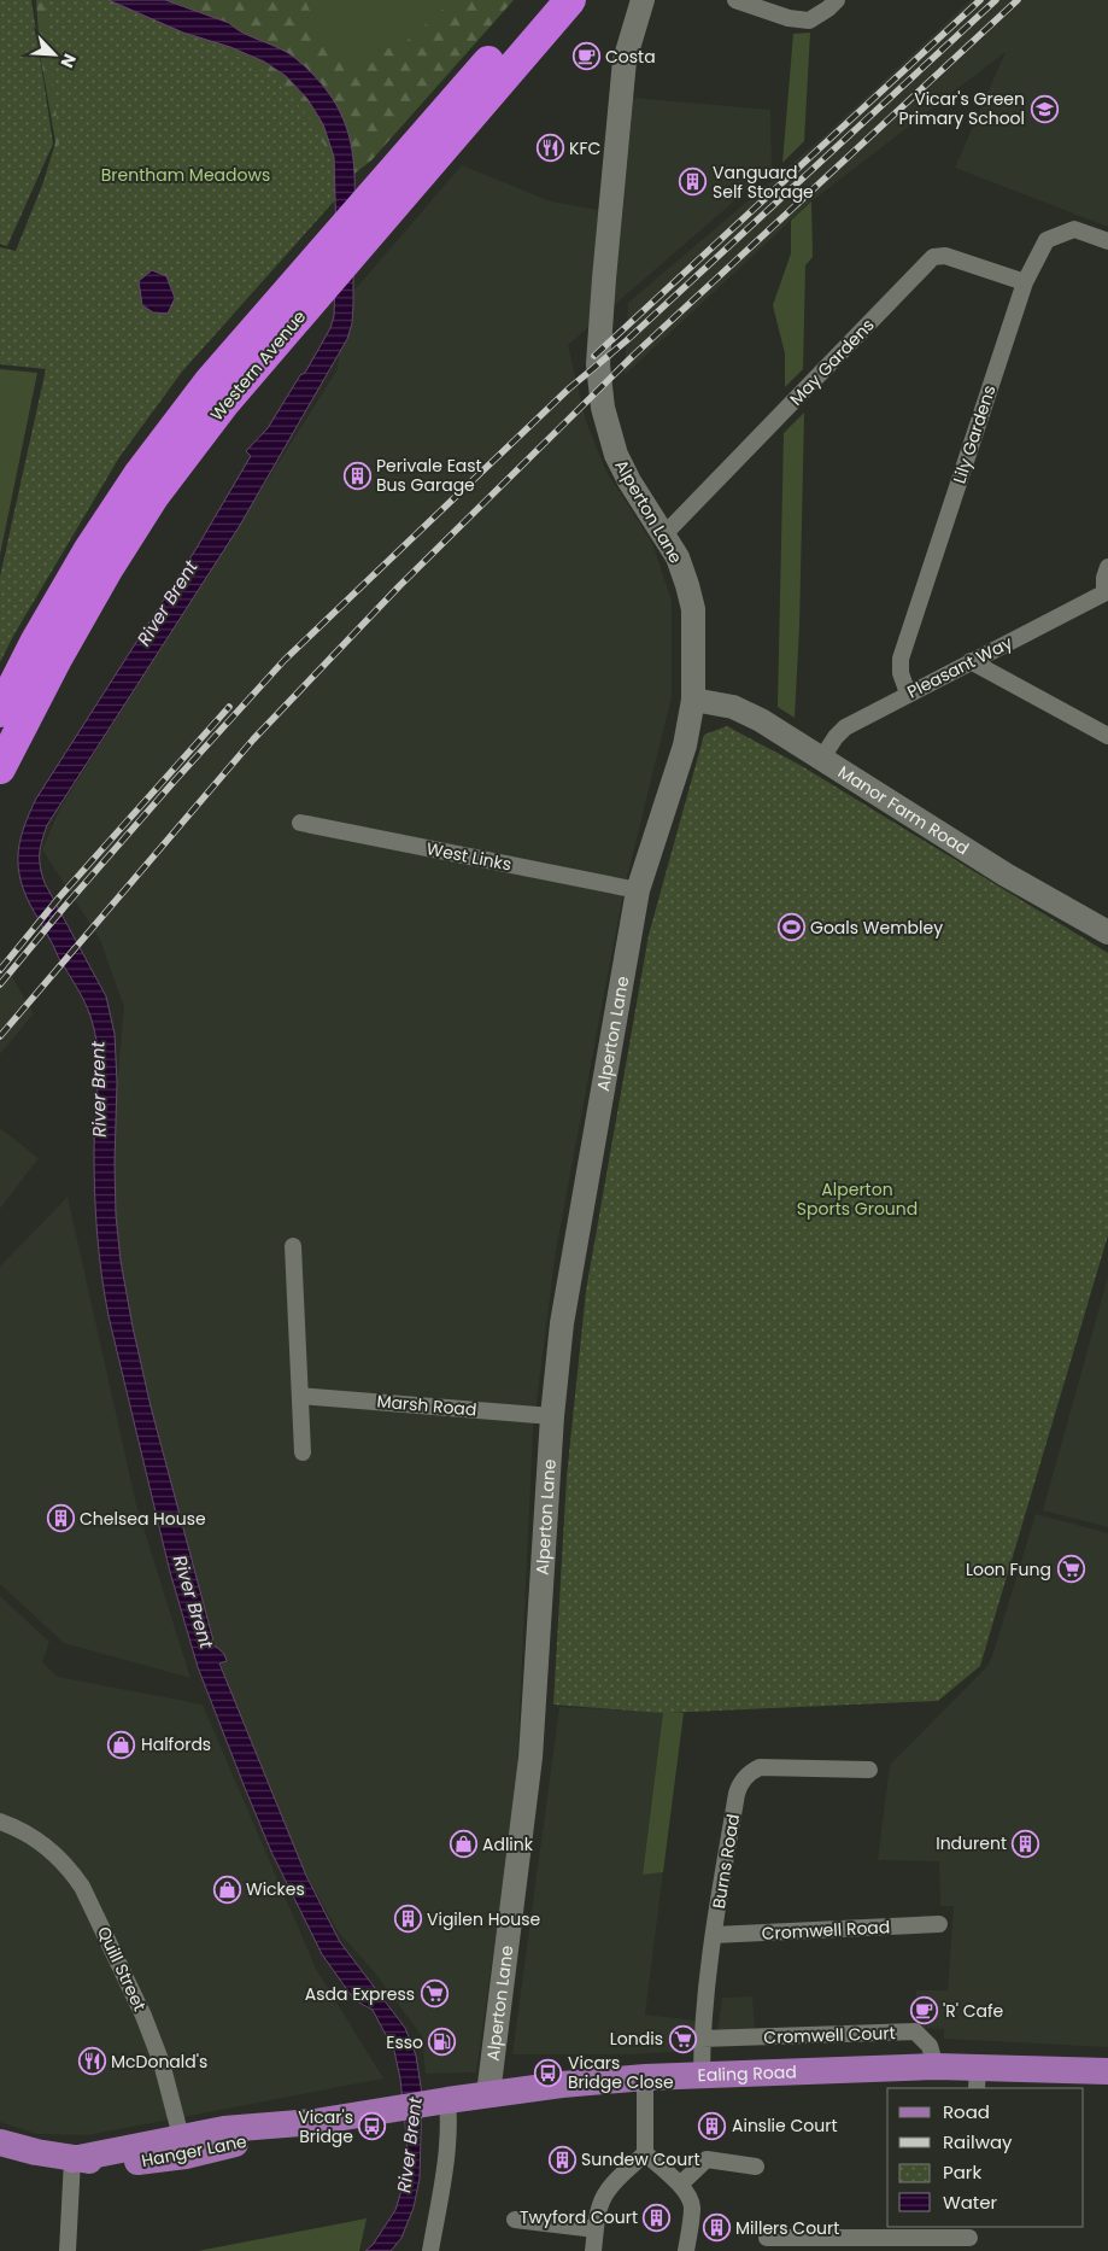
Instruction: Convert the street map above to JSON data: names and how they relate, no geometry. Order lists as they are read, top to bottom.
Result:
{
  "streets": {
    "highway": ["Western Avenue"],
    "main road": [
      "Alperton Lane",
      "Manor Farm Road",
      "Ealing Road",
      "Hanger Lane"
    ],
    "street": [
      "May Gardens",
      "Lily Gardens",
      "Pleasant Way",
      "West Links",
      "Marsh Road",
      "Burns Road",
      "Cromwell Road",
      "Quill Street",
      "Cromwell Court"
    ]
  },
  "crossings": [
    ["May Gardens", "Lily Gardens"],
    ["May Gardens", "Alperton Lane"],
    ["Lily Gardens", "Pleasant Way"],
    ["Alperton Lane", "Manor Farm Road"],
    ["Alperton Lane", "West Links"],
    ["Alperton Lane", "Marsh Road"],
    ["Alperton Lane", "Ealing Road"],
    ["Pleasant Way", "Manor Farm Road"],
    ["Burns Road", "Cromwell Road"],
    ["Burns Road", "Cromwell Court"],
    ["Burns Road", "Ealing Road"],
    ["Quill Street", "Hanger Lane"],
    ["Cromwell Court", "Ealing Road"],
    ["Ealing Road", "Hanger Lane"]
  ],
  "water": ["River Brent"],
  "parks": ["Brentham Meadows", "Alperton Sports Ground"],
  "places": {
    "cafe": ["Costa", "'R' Cafe"],
    "school or university": ["Vicar's Green Primary School"],
    "restaurant": ["KFC", "McDonald's"],
    "building": [
      "Vanguard Self Storage",
      "Perivale East Bus Garage",
      "Chelsea House",
      "Indurent",
      "Vigilen House",
      "Ainslie Court",
      "Sundew Court",
      "Twyford Court",
      "Millers Court"
    ],
    "sports": ["Goals Wembley"],
    "supermarket": ["Loon Fung", "Asda Express", "Londis"],
    "shop": ["Halfords", "Adlink", "Wickes"],
    "fuel station": ["Esso"],
    "bus stop": ["Vicars Bridge Close", "Vicar's Bridge"]
  },
  "legend": [
    "Road",
    "Railway",
    "Park",
    "Water"
  ],
  "north": "bottom right"
}
